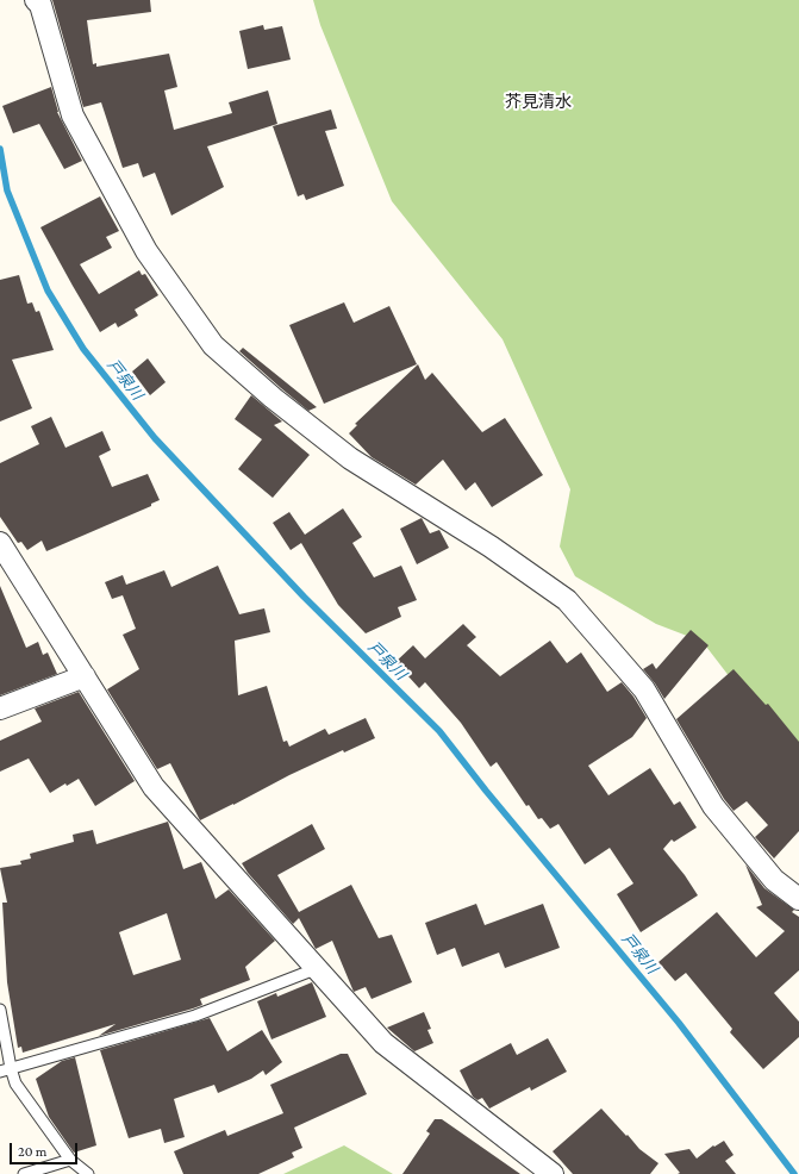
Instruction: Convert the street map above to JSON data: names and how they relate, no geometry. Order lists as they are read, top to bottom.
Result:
{
  "districts": ["芥見清水"],
  "water": ["戸泉川"],
  "scale_bar": "20 m"
}
